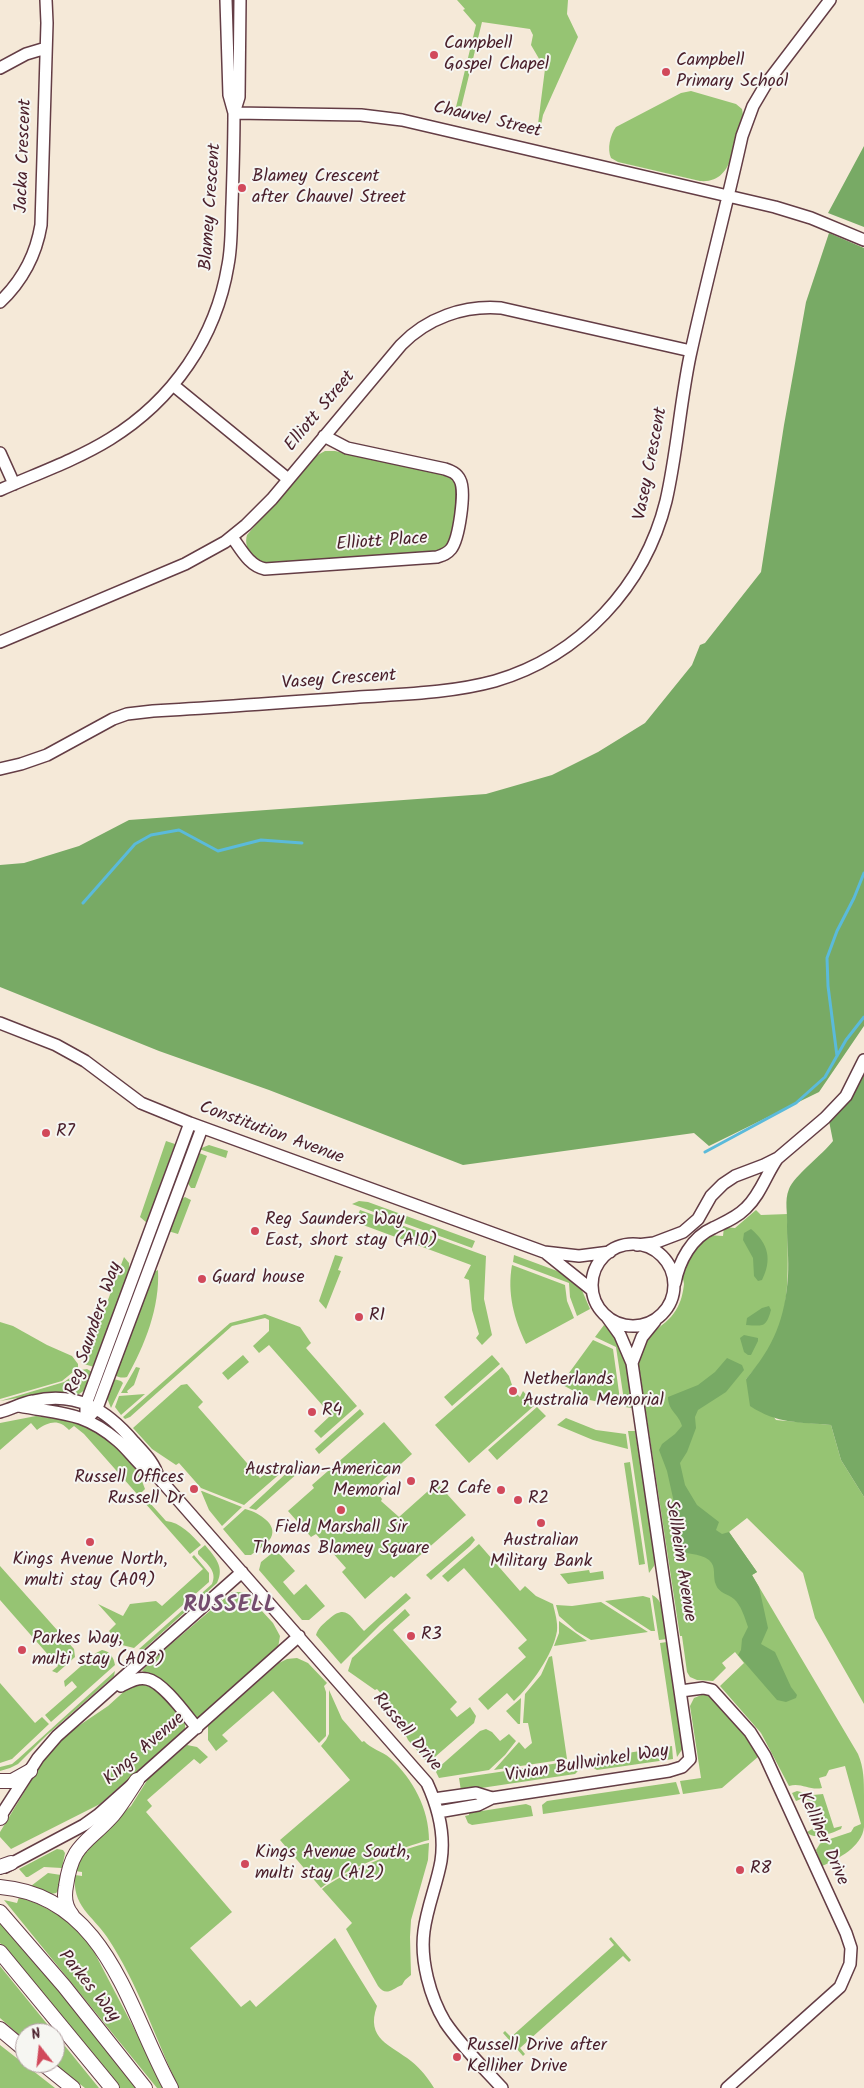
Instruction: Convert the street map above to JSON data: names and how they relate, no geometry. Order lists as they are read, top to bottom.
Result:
{
  "streets": {
    "main road": ["Parkes Way"],
    "street": [
      "Chauvel Street",
      "Jacka Crescent",
      "Blamey Crescent",
      "Elliott Street",
      "Vasey Crescent",
      "Elliott Place",
      "Constitution Avenue",
      "Reg Saunders Way",
      "Sellheim Avenue",
      "Russell Drive",
      "Kings Avenue",
      "Vivian Bullwinkel Way",
      "Kelliher Drive"
    ]
  },
  "crossings": [
    ["Chauvel Street", "Blamey Crescent"],
    ["Chauvel Street", "Vasey Crescent"],
    ["Elliott Street", "Vasey Crescent"],
    ["Elliott Street", "Elliott Place"],
    ["Constitution Avenue", "Reg Saunders Way"],
    ["Constitution Avenue", "Sellheim Avenue"],
    ["Reg Saunders Way", "Russell Drive"],
    ["Sellheim Avenue", "Vivian Bullwinkel Way"],
    ["Sellheim Avenue", "Kelliher Drive"],
    ["Russell Drive", "Kings Avenue"],
    ["Russell Drive", "Vivian Bullwinkel Way"]
  ],
  "districts": ["RUSSELL"],
  "places": [
    "Campbell Gospel Chapel",
    "Campbell Primary School",
    "Blamey Crescent after Chauvel Street",
    "R7",
    "Reg Saunders Way East, short stay (A10)",
    "Guard house",
    "R1",
    "Netherlands Australia Memorial",
    "R4",
    "Australian–American Memorial",
    "Russell Offices Russell Dr",
    "R2 Cafe",
    "R2",
    "Field Marshall Sir Thomas Blamey Square",
    "Australian Military Bank",
    "Kings Avenue North, multi stay (A09)",
    "R3",
    "Parkes Way, multi stay (A08)",
    "Kings Avenue South, multi stay (A12)",
    "R8",
    "Russell Drive after Kelliher Drive"
  ],
  "north": "top"
}
